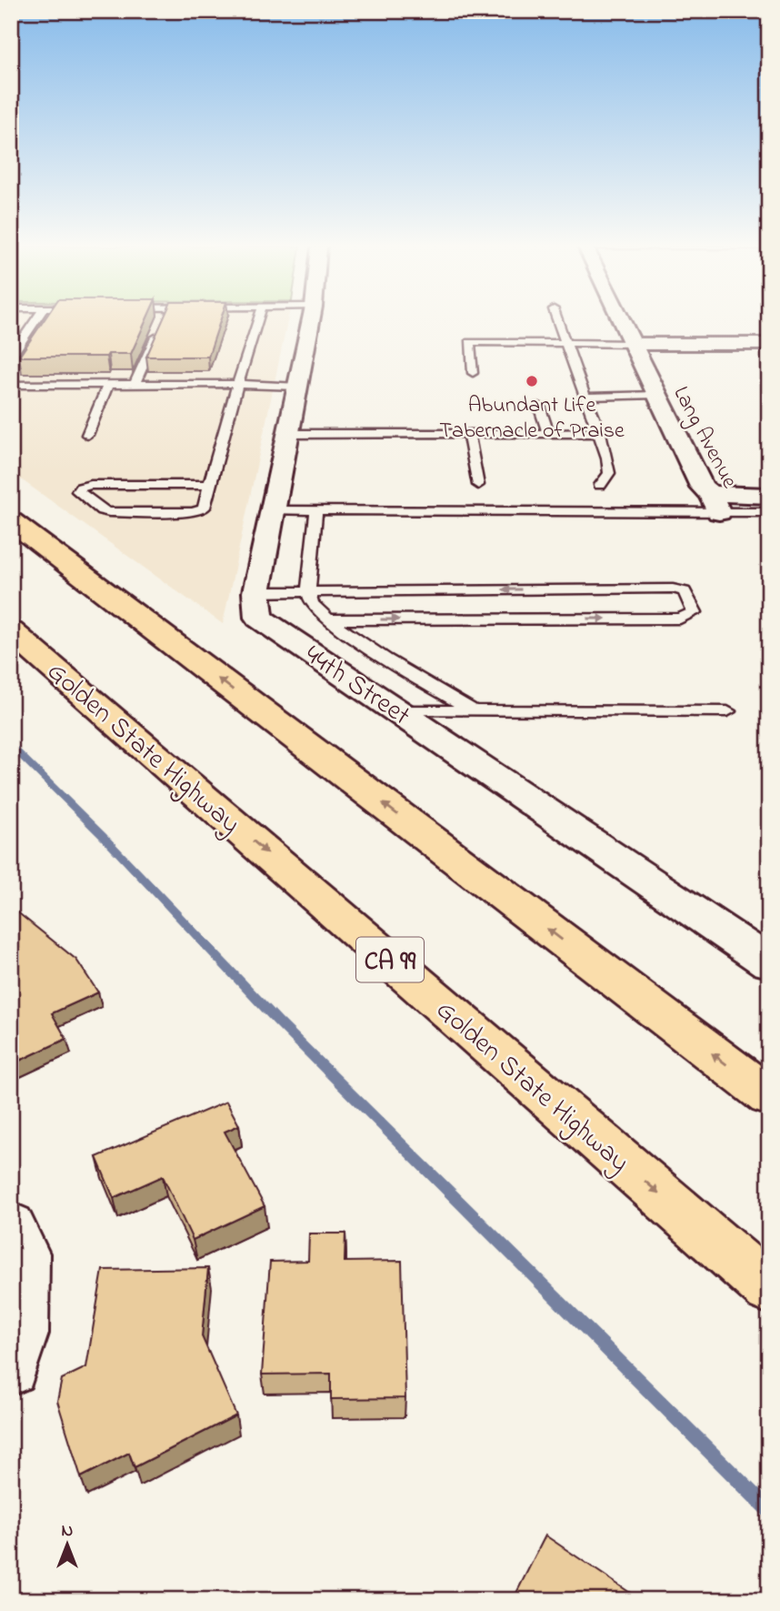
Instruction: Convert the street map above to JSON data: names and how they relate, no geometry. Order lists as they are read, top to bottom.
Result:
{
  "streets": {
    "highway": ["Golden State Highway", "CA 99"],
    "street": ["Lang Avenue", "44th Street"]
  },
  "places": ["Abundant Life Tabernacle of Praise"],
  "north": "top"
}
